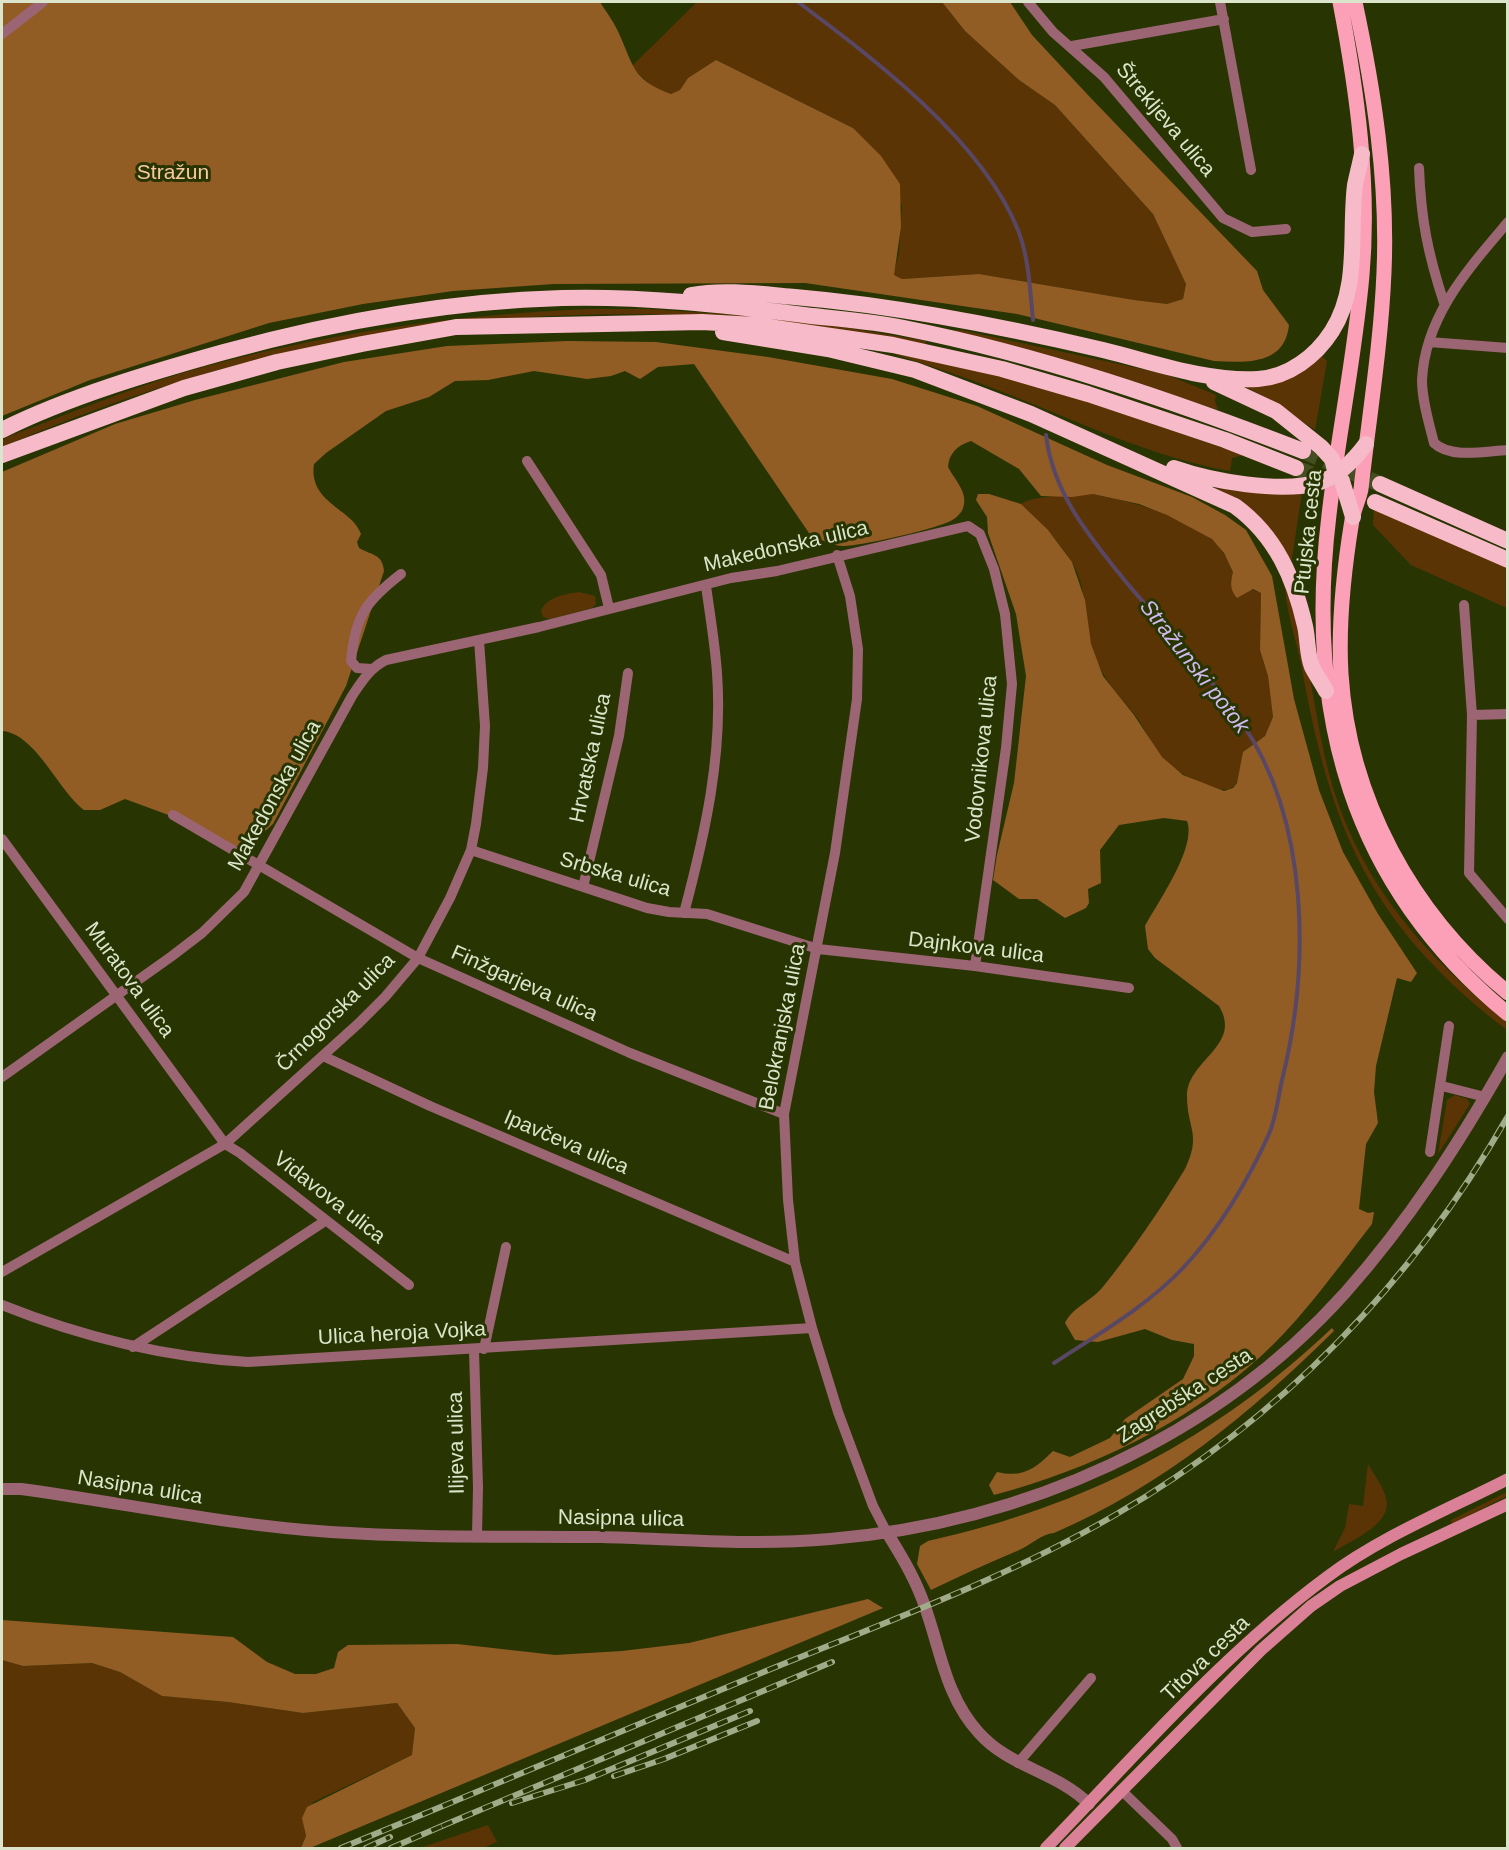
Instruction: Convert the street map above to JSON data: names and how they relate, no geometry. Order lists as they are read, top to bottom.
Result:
{
  "streets": {
    "main road": ["Ptujska cesta", "Titova cesta"],
    "street": [
      "Štrekljeva ulica",
      "Makedonska ulica",
      "Hrvatska ulica",
      "Vodovnikova ulica",
      "Srbska ulica",
      "Dajnkova ulica",
      "Muratova ulica",
      "Finžgarjeva ulica",
      "Črnogorska ulica",
      "Belokranjska ulica",
      "Ipavčeva ulica",
      "Vidavova ulica",
      "Ulica heroja Vojka",
      "Zagrebška cesta",
      "Ilijeva ulica",
      "Nasipna ulica"
    ]
  },
  "crossings": [
    ["Makedonska ulica", "Vodovnikova ulica"],
    ["Makedonska ulica", "Muratova ulica"],
    ["Makedonska ulica", "Finžgarjeva ulica"],
    ["Makedonska ulica", "Črnogorska ulica"],
    ["Makedonska ulica", "Belokranjska ulica"],
    ["Hrvatska ulica", "Srbska ulica"],
    ["Vodovnikova ulica", "Dajnkova ulica"],
    ["Srbska ulica", "Dajnkova ulica"],
    ["Srbska ulica", "Črnogorska ulica"],
    ["Srbska ulica", "Belokranjska ulica"],
    ["Dajnkova ulica", "Belokranjska ulica"],
    ["Muratova ulica", "Črnogorska ulica"],
    ["Muratova ulica", "Vidavova ulica"],
    ["Finžgarjeva ulica", "Črnogorska ulica"],
    ["Finžgarjeva ulica", "Belokranjska ulica"],
    ["Črnogorska ulica", "Ipavčeva ulica"],
    ["Črnogorska ulica", "Vidavova ulica"],
    ["Belokranjska ulica", "Ipavčeva ulica"],
    ["Belokranjska ulica", "Ulica heroja Vojka"],
    ["Belokranjska ulica", "Zagrebška cesta"],
    ["Belokranjska ulica", "Nasipna ulica"],
    ["Ulica heroja Vojka", "Ilijeva ulica"],
    ["Zagrebška cesta", "Nasipna ulica"],
    ["Ilijeva ulica", "Nasipna ulica"]
  ],
  "water": ["Stražunski potok"],
  "parks": ["Stražun"]
}
